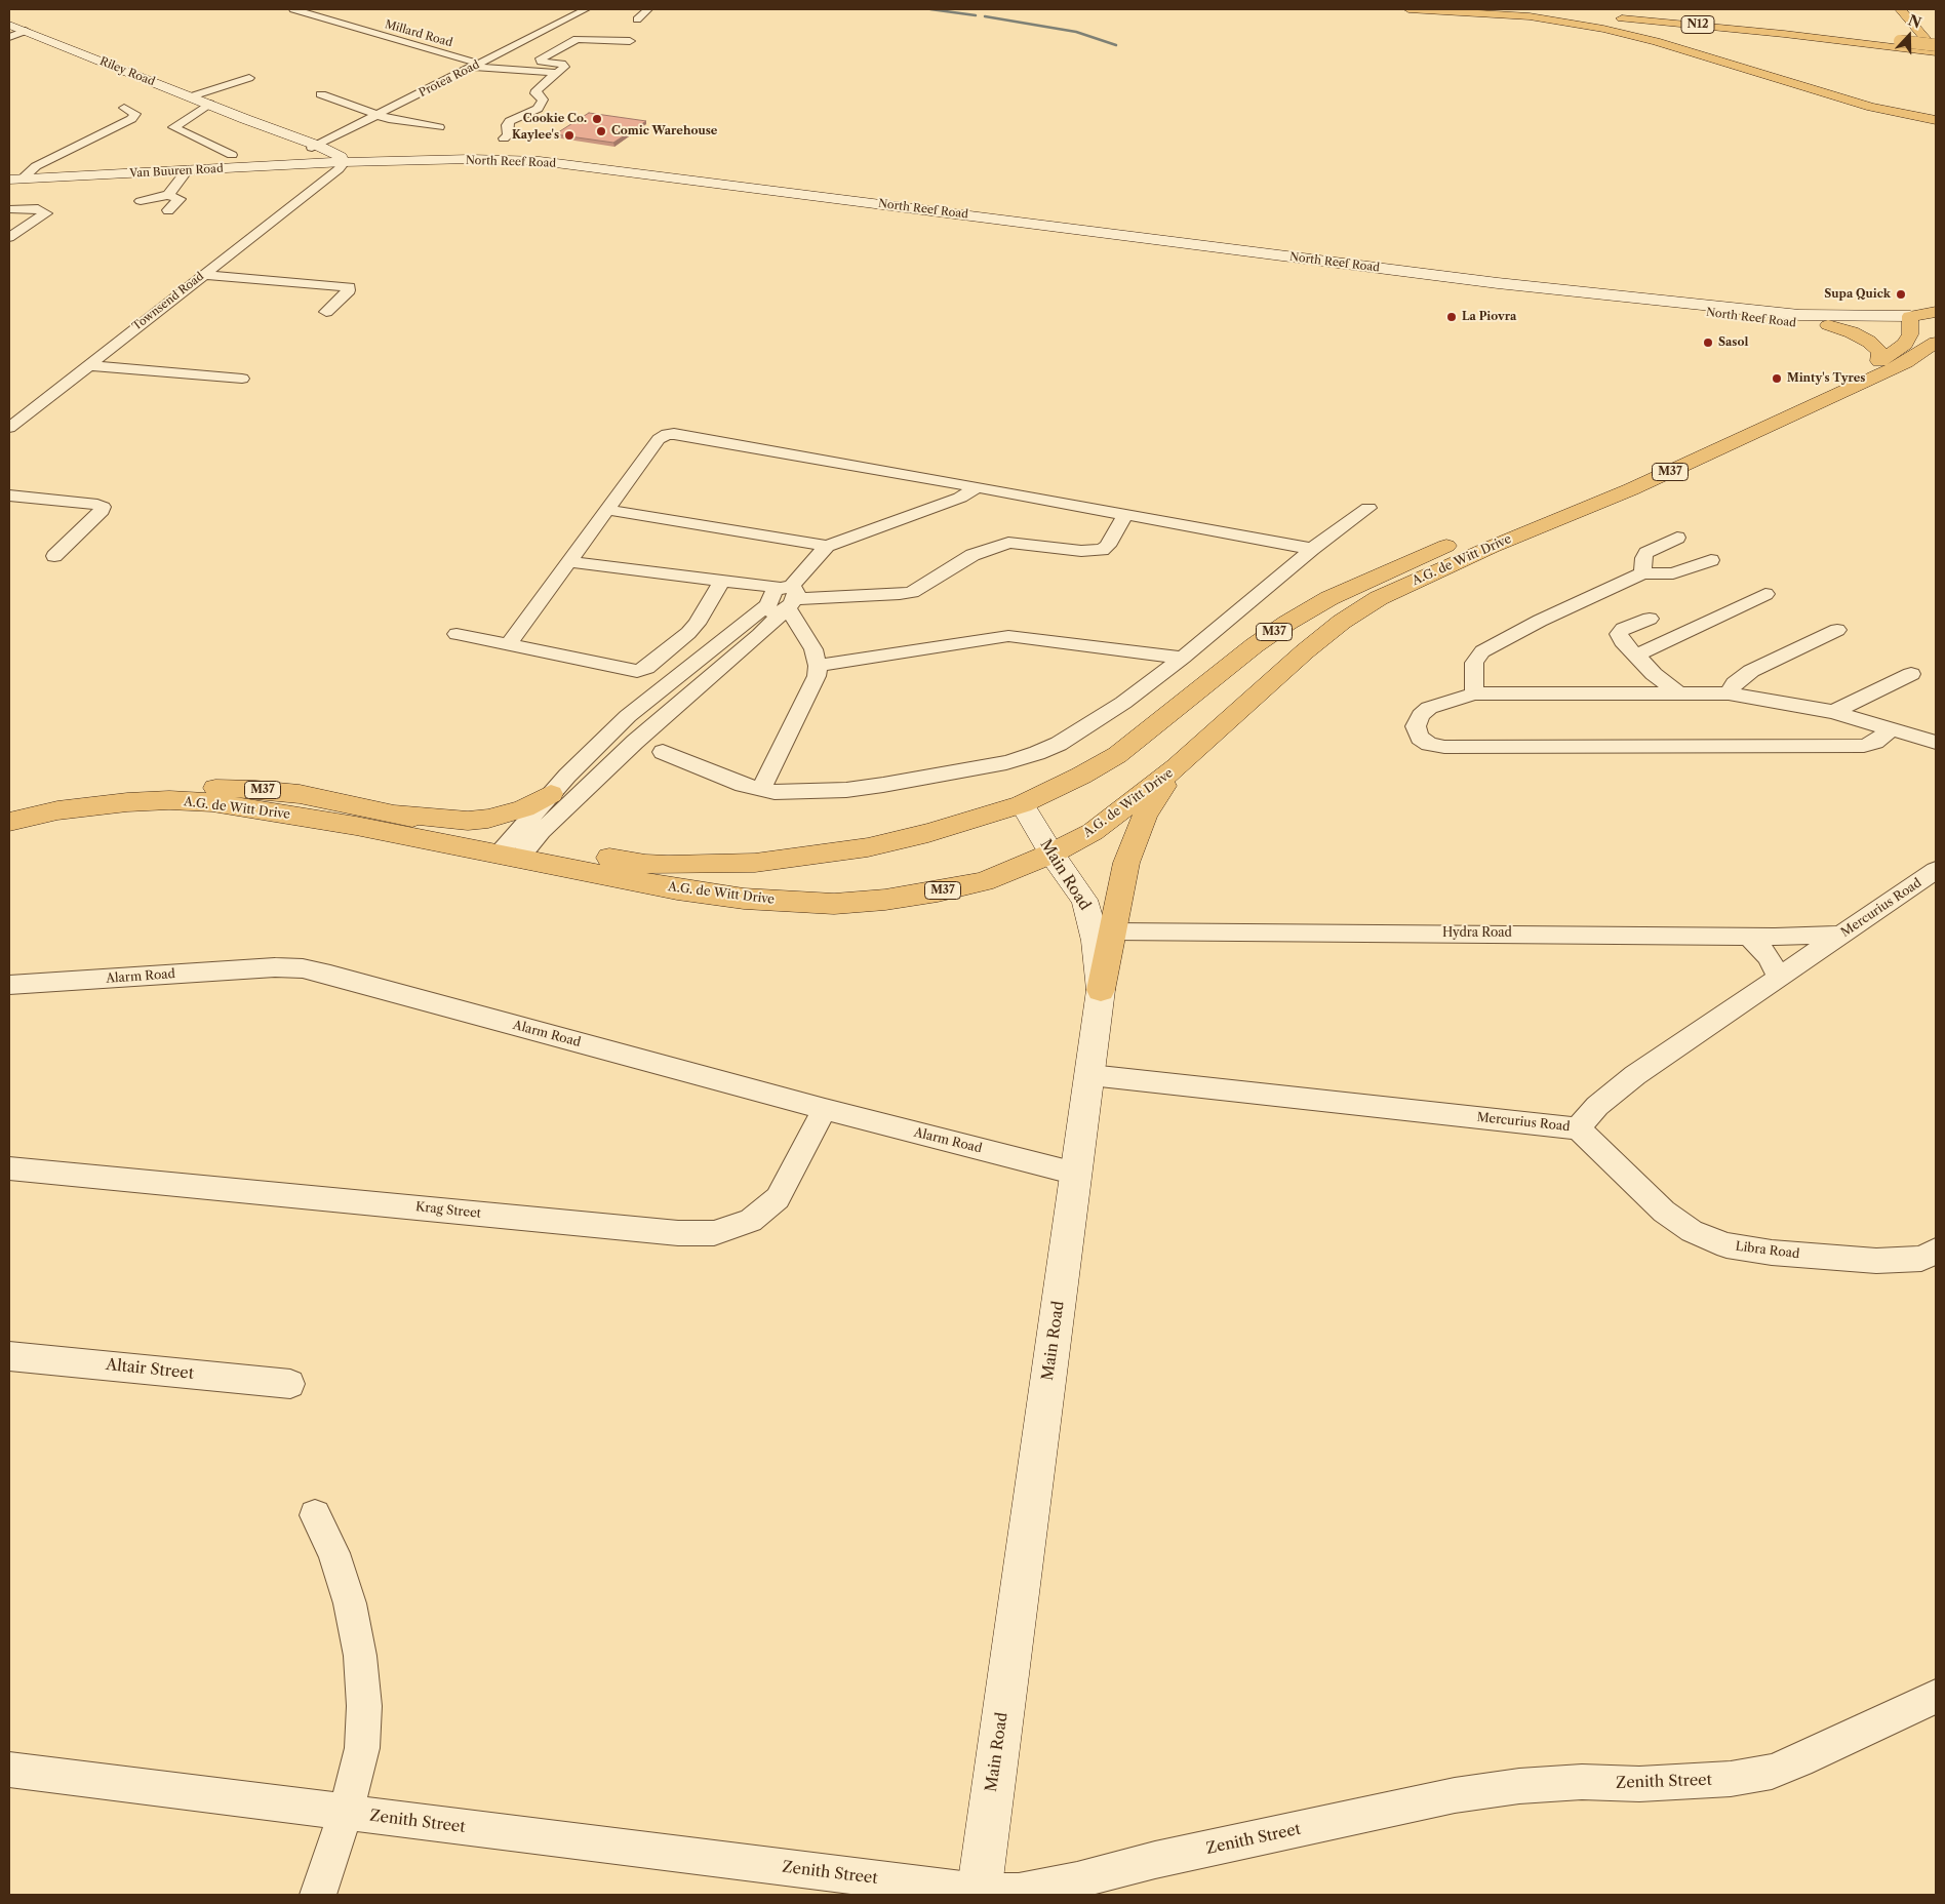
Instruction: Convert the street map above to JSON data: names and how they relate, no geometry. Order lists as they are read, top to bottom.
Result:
{
  "streets": {
    "main road": [
      "N12",
      "Riley Road",
      "North Reef Road",
      "Van Buuren Road",
      "M37",
      "A.G. de Witt Drive",
      "Main Road"
    ],
    "street": [
      "Millard Road",
      "Protea Road",
      "Townsend Road",
      "Mercurius Road",
      "Hydra Road",
      "Alarm Road",
      "Krag Street",
      "Libra Road",
      "Altair Street",
      "Zenith Street"
    ]
  },
  "crossings": [
    ["Millard Road", "Protea Road"],
    ["Riley Road", "Protea Road"],
    ["Riley Road", "North Reef Road"],
    ["Riley Road", "Van Buuren Road"],
    ["Riley Road", "Townsend Road"],
    ["Protea Road", "North Reef Road"],
    ["Protea Road", "Van Buuren Road"],
    ["Protea Road", "Townsend Road"],
    ["North Reef Road", "Van Buuren Road"],
    ["North Reef Road", "Townsend Road"],
    ["North Reef Road", "A.G. de Witt Drive"],
    ["Van Buuren Road", "Townsend Road"],
    ["A.G. de Witt Drive", "Main Road"],
    ["Main Road", "Mercurius Road"],
    ["Main Road", "Alarm Road"],
    ["Main Road", "Zenith Street"],
    ["Mercurius Road", "Hydra Road"],
    ["Mercurius Road", "Libra Road"],
    ["Alarm Road", "Krag Street"]
  ],
  "places": [
    "Cookie Co.",
    "Comic Warehouse",
    "Kaylee's",
    "Supa Quick",
    "La Piovra",
    "Sasol",
    "Minty's Tyres"
  ],
  "north": "top"
}
